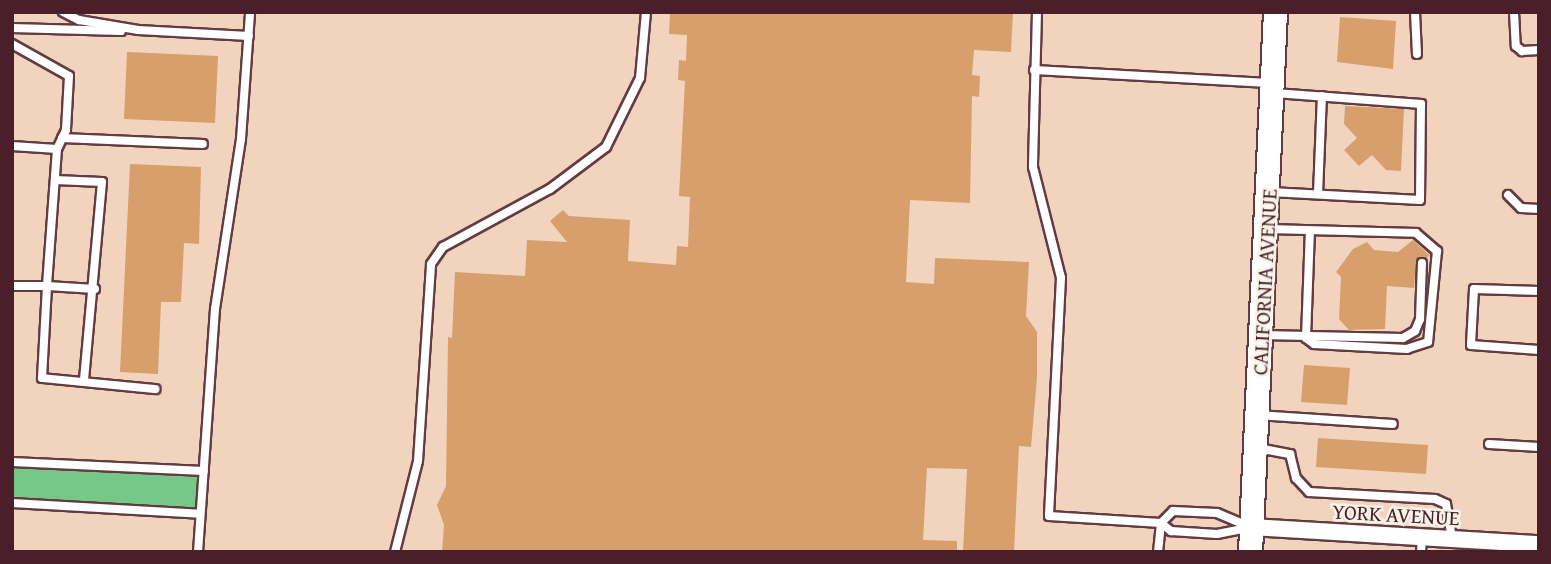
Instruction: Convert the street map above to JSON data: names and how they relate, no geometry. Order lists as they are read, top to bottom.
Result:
{
  "streets": {
    "street": ["CALIFORNIA AVENUE", "YORK AVENUE"]
  },
  "crossings": [
    ["CALIFORNIA AVENUE", "YORK AVENUE"]
  ]
}
